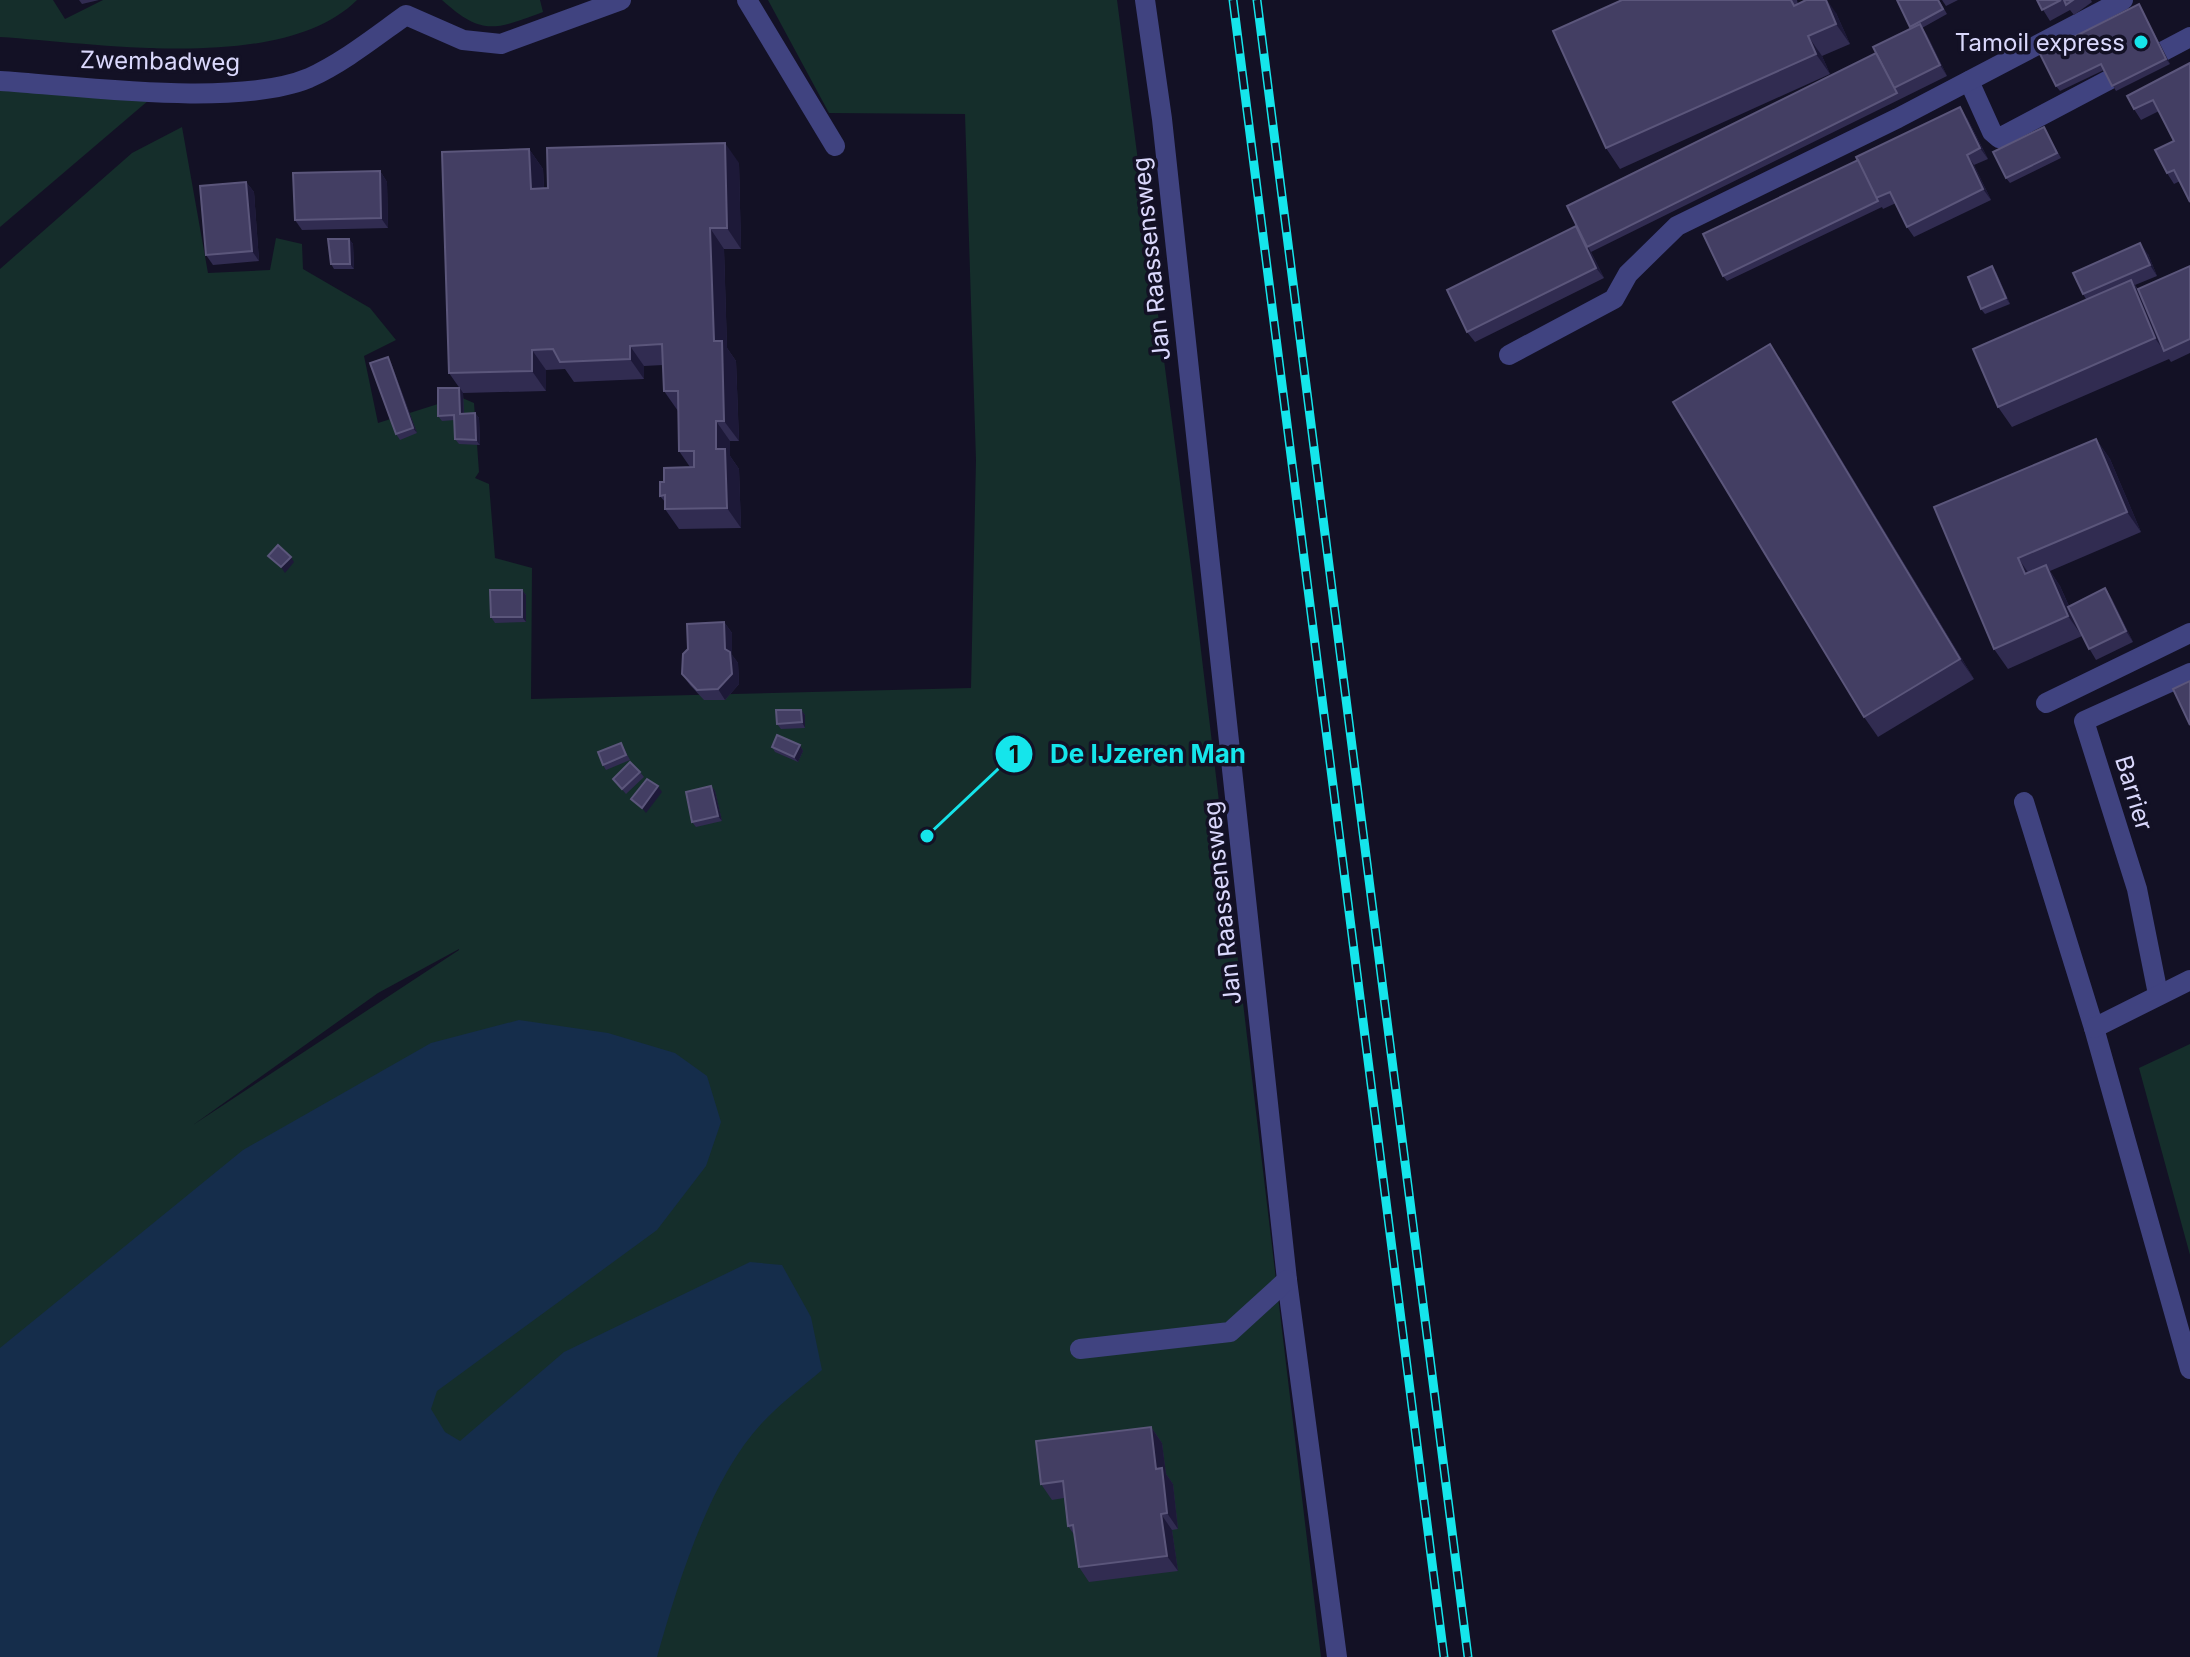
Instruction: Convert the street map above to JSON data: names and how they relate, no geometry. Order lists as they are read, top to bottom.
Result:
{
  "streets": {
    "street": ["Zwembadweg", "Jan Raassensweg", "Barrier"]
  },
  "places": ["Tamoil express", "De IJzeren Man"]
}
